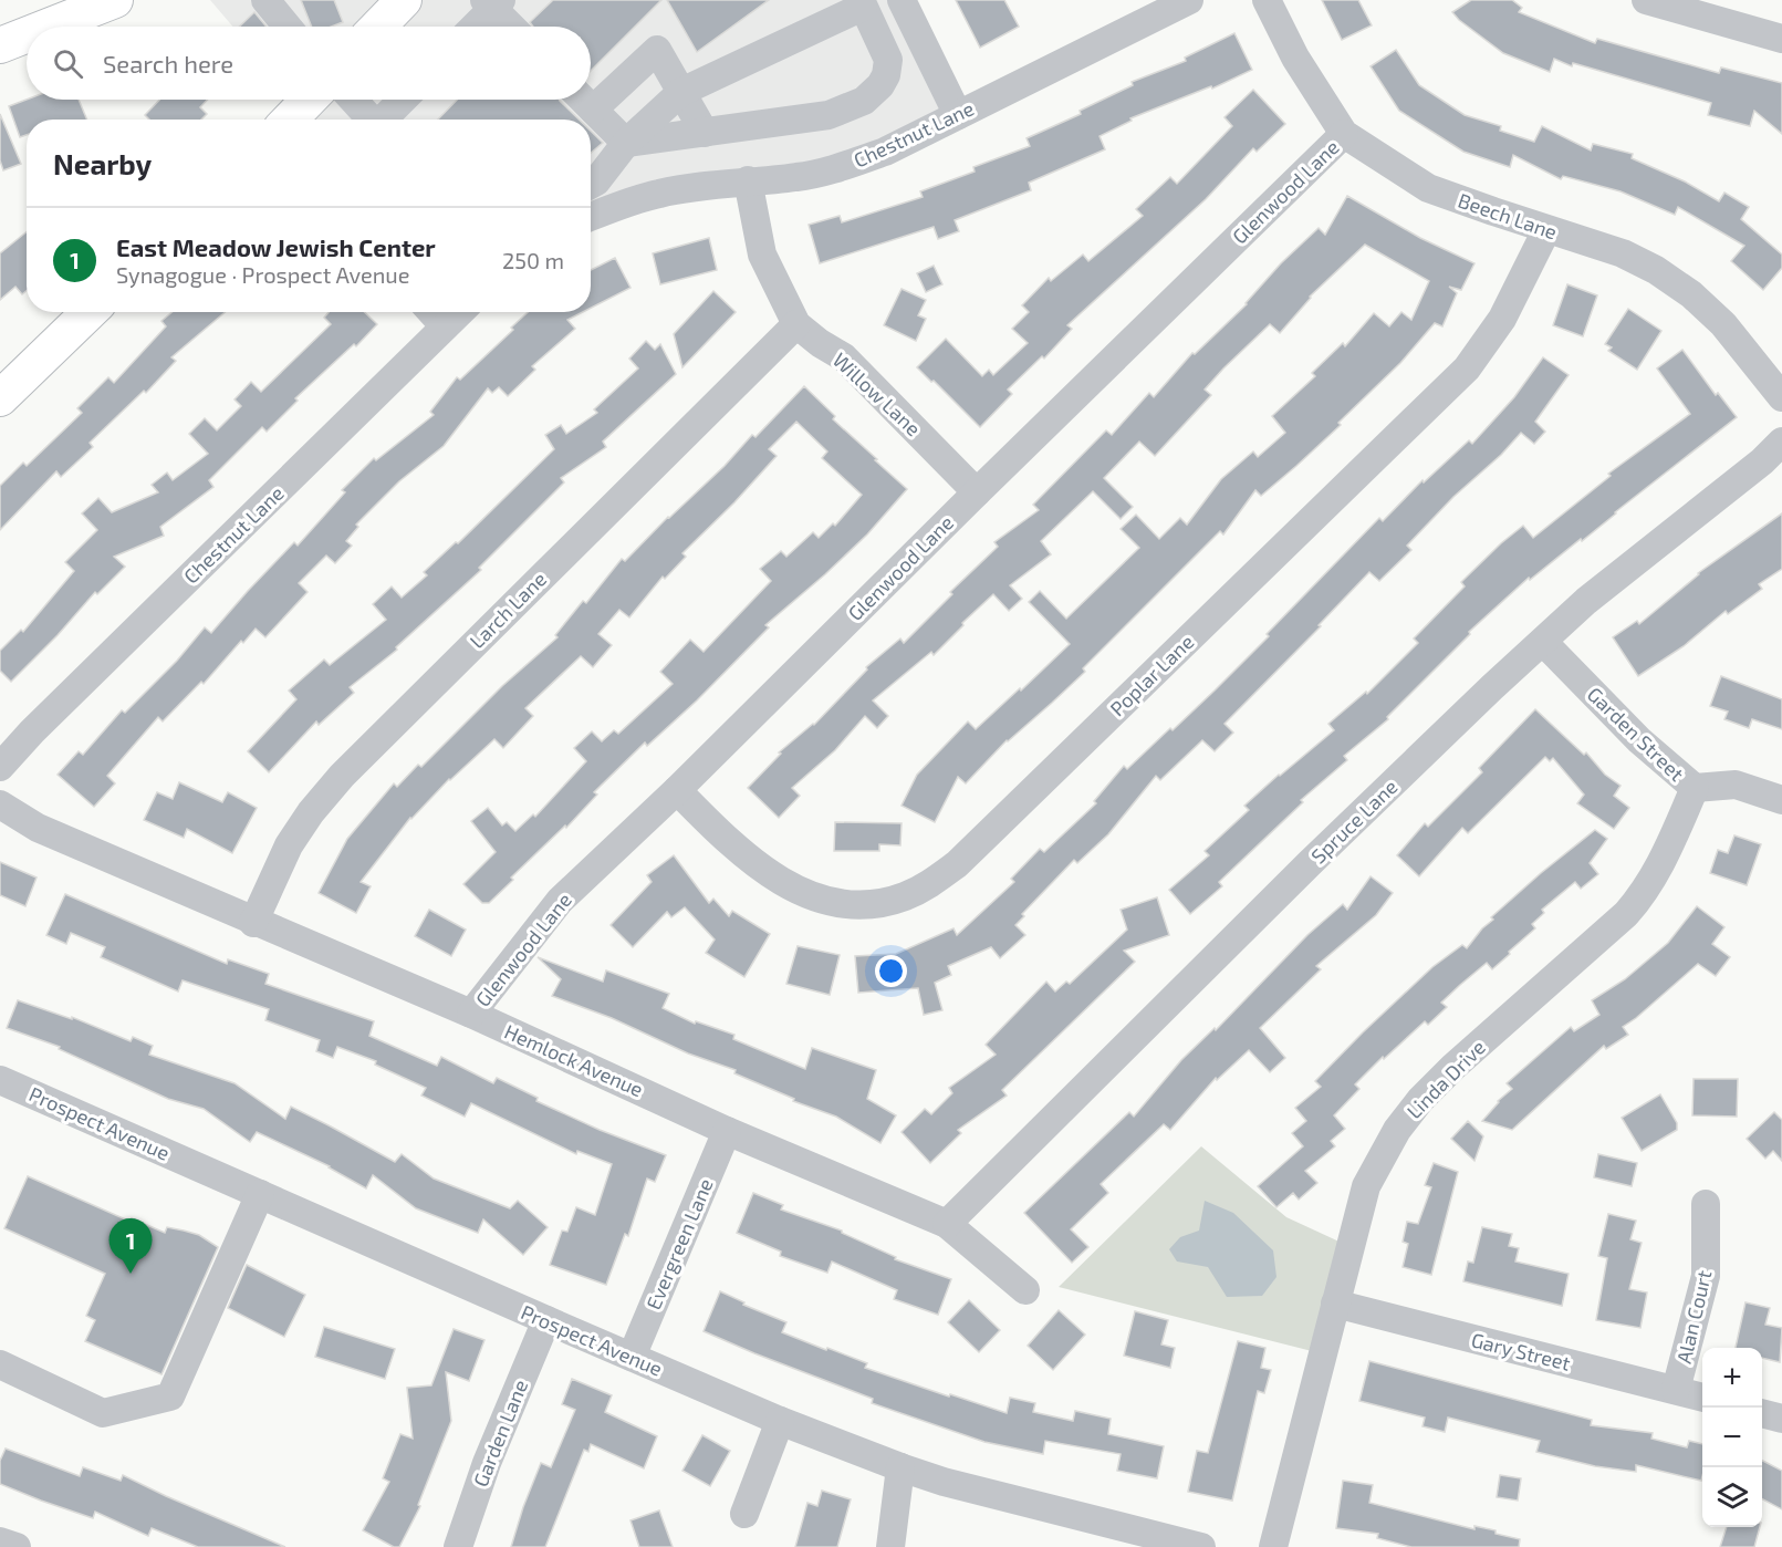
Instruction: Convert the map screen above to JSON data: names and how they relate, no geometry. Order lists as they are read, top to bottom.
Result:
{
  "streets": {
    "street": [
      "Chestnut Lane",
      "Glenwood Lane",
      "Beech Lane",
      "Willow Lane",
      "Larch Lane",
      "Poplar Lane",
      "Garden Street",
      "Spruce Lane",
      "Hemlock Avenue",
      "Linda Drive",
      "Prospect Avenue",
      "Evergreen Lane",
      "Alan Court",
      "Gary Street",
      "Garden Lane"
    ]
  },
  "crossings": [
    ["Chestnut Lane", "Willow Lane"],
    ["Glenwood Lane", "Beech Lane"],
    ["Glenwood Lane", "Willow Lane"],
    ["Glenwood Lane", "Poplar Lane"],
    ["Glenwood Lane", "Hemlock Avenue"],
    ["Beech Lane", "Poplar Lane"],
    ["Willow Lane", "Larch Lane"],
    ["Larch Lane", "Hemlock Avenue"],
    ["Garden Street", "Spruce Lane"],
    ["Garden Street", "Linda Drive"],
    ["Spruce Lane", "Hemlock Avenue"],
    ["Hemlock Avenue", "Evergreen Lane"],
    ["Linda Drive", "Gary Street"],
    ["Prospect Avenue", "Evergreen Lane"],
    ["Prospect Avenue", "Garden Lane"],
    ["Alan Court", "Gary Street"]
  ],
  "page": {
    "search": "Search here",
    "heading": "Nearby",
    "list": [
      {
        "mark": "1",
        "name": "East Meadow Jewish Center",
        "note": "Synagogue · Prospect Avenue",
        "value": "250 m"
      }
    ],
    "pins": "1",
    "map_buttons": ["+", "−"]
  }
}
